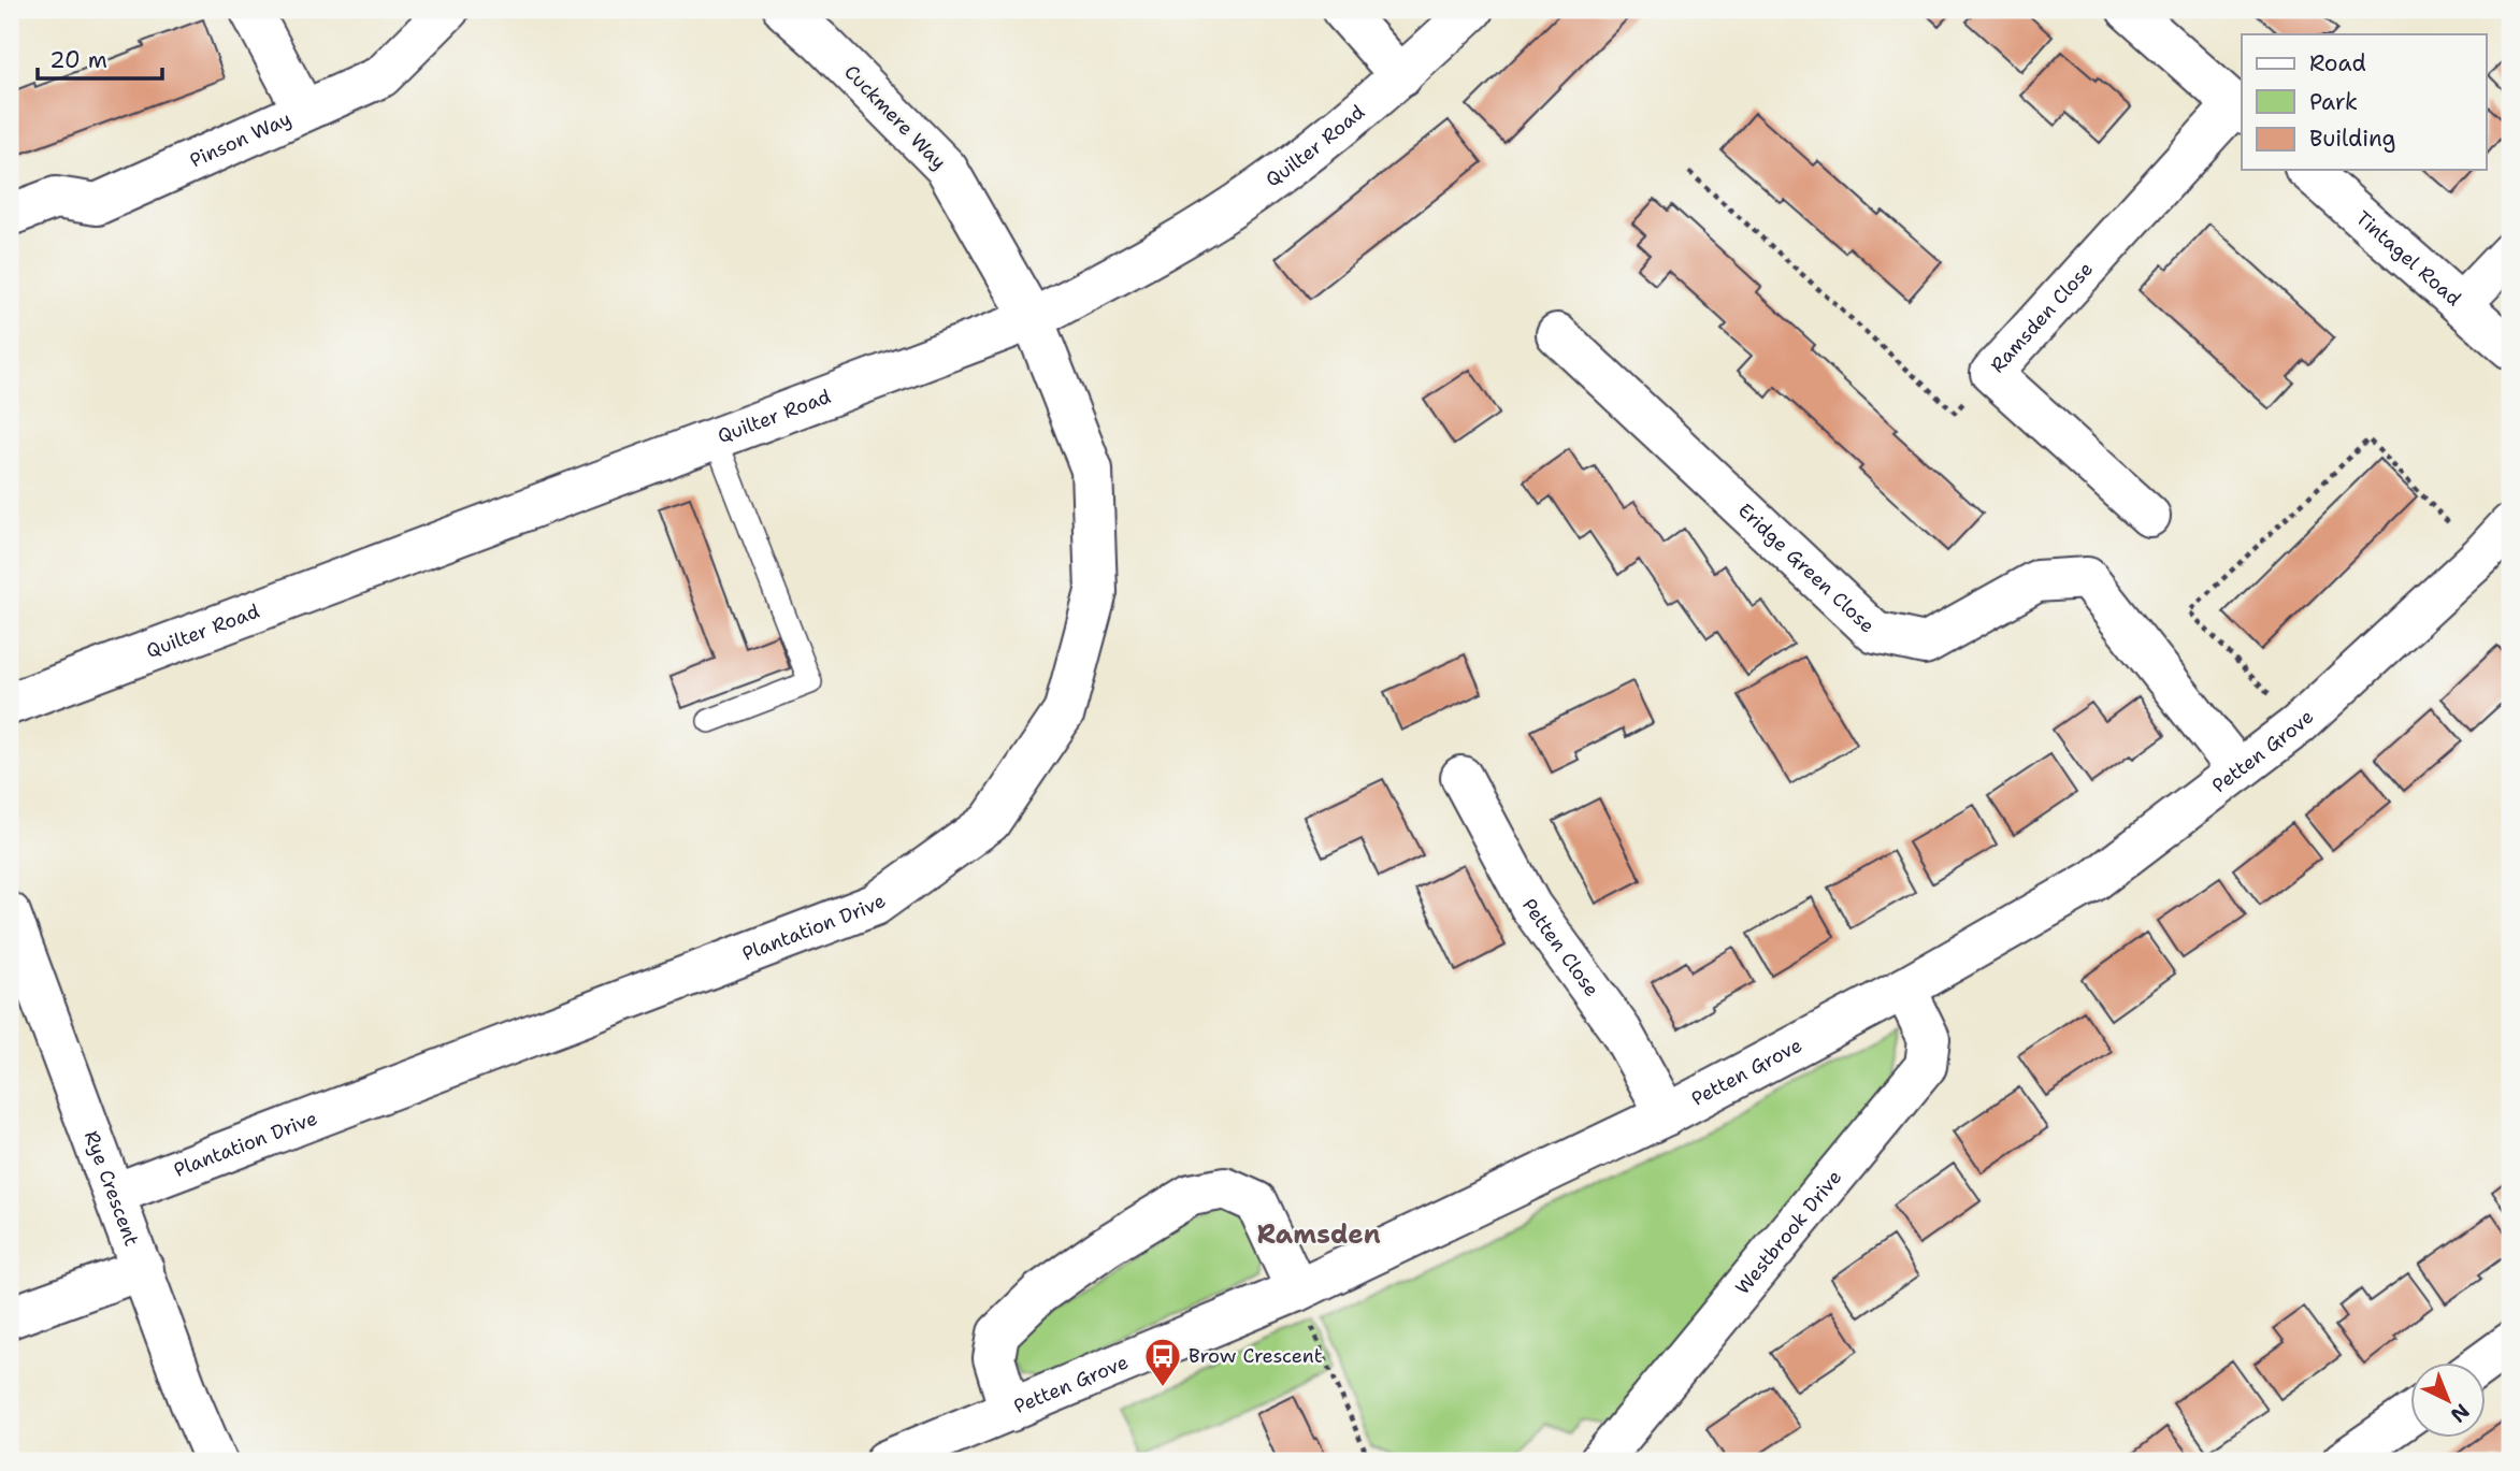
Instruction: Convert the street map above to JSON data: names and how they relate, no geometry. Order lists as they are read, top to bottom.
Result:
{
  "streets": {
    "street": [
      "Cuckmere Way",
      "Pinson Way",
      "Quilter Road",
      "Tintagel Road",
      "Ramsden Close",
      "Eridge Green Close",
      "Petten Grove",
      "Plantation Drive",
      "Petten Close",
      "Rye Crescent",
      "Westbrook Drive"
    ]
  },
  "crossings": [
    ["Cuckmere Way", "Quilter Road"],
    ["Cuckmere Way", "Plantation Drive"],
    ["Quilter Road", "Plantation Drive"],
    ["Eridge Green Close", "Petten Grove"],
    ["Petten Grove", "Petten Close"],
    ["Petten Grove", "Westbrook Drive"],
    ["Plantation Drive", "Rye Crescent"]
  ],
  "districts": ["Ramsden"],
  "places": {
    "bus stop": ["Brow Crescent"]
  },
  "legend": ["Road", "Park", "Building"],
  "scale_bar": "20 m",
  "north": "bottom right"
}
